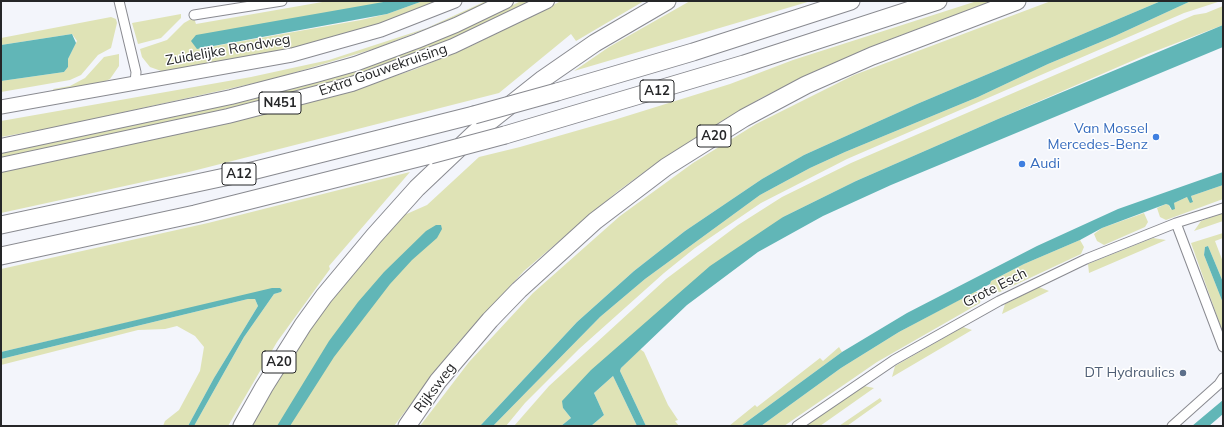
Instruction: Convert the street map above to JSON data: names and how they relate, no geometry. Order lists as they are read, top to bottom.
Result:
{
  "streets": {
    "highway": ["A12", "A20", "Rijksweg"],
    "main road": ["Zuidelijke Rondweg", "Extra Gouwekruising", "N451"],
    "street": ["Grote Esch"]
  },
  "places": ["Van Mossel Mercedes-Benz", "Audi", "DT Hydraulics"]
}
